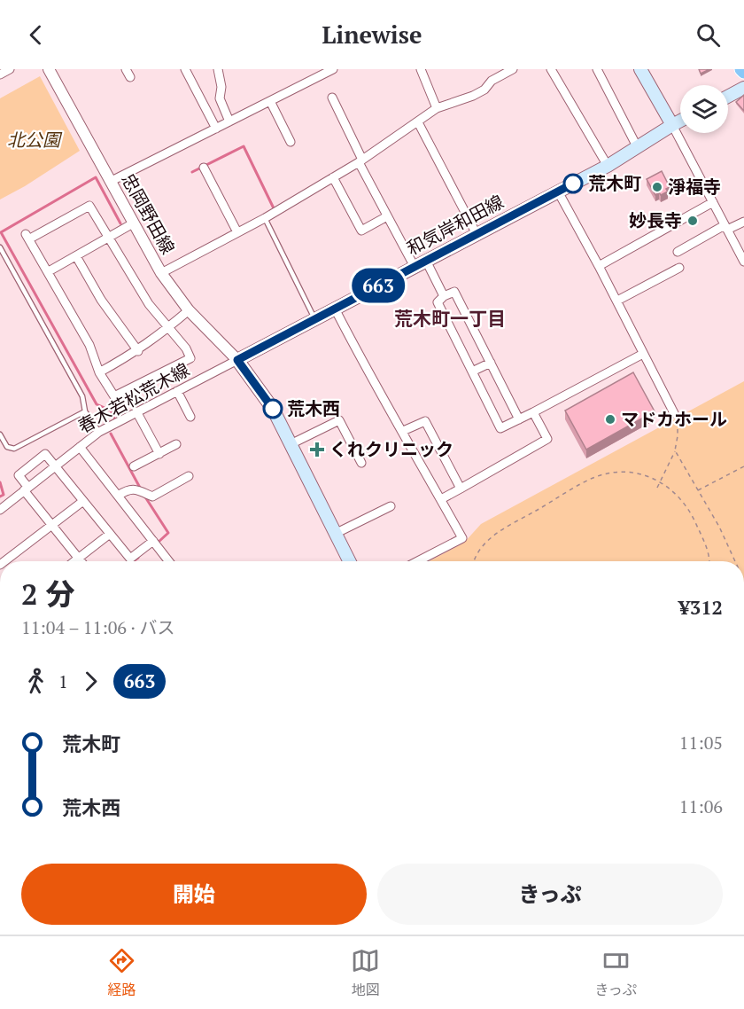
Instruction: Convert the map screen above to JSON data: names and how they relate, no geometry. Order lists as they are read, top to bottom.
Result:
{
  "streets": {
    "main road": ["和気岸和田線"],
    "street": ["忠岡野田線", "春木若松荒木線"]
  },
  "crossings": [
    ["忠岡野田線", "和気岸和田線"],
    ["忠岡野田線", "春木若松荒木線"],
    ["和気岸和田線", "春木若松荒木線"]
  ],
  "districts": ["荒木町一丁目"],
  "parks": ["北公園"],
  "places": {
    "other": [
      "荒木町",
      "淨福寺",
      "妙長寺",
      "荒木西",
      "マドカホール"
    ],
    "health": ["くれクリニック"]
  },
  "lines": ["bus line 663"],
  "page": {
    "header": "Linewise",
    "on_map": "663",
    "heading": ["2 分", "11:04 – 11:06 · バス", "¥312"],
    "legs": ["1", "663"],
    "list": [
      {
        "name": "荒木町",
        "value": "11:05"
      },
      {
        "name": "荒木西",
        "value": "11:06"
      }
    ],
    "buttons": ["開始", "きっぷ"],
    "tabs": ["経路", "地図", "きっぷ"]
  }
}
